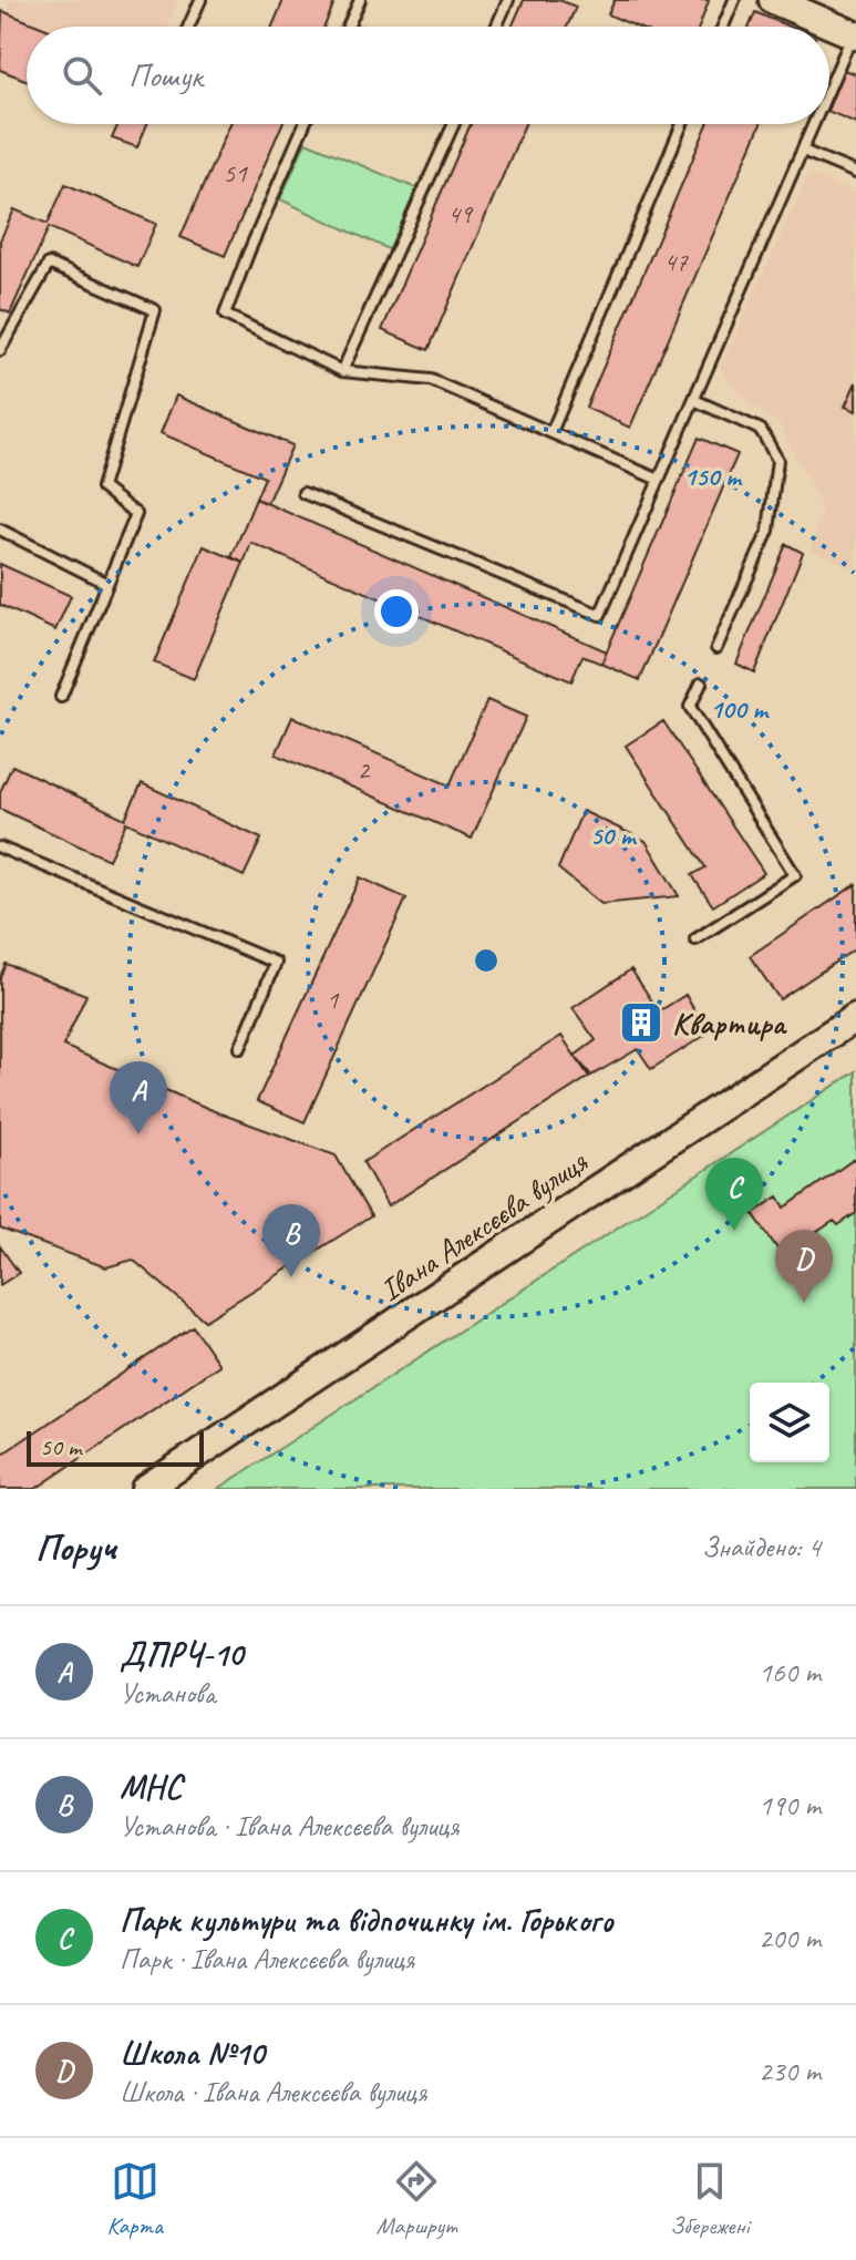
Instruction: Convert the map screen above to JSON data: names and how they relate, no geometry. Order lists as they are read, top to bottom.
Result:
{
  "streets": {
    "street": ["Івана Алексєєва вулиця"]
  },
  "places": {
    "building": ["Квартира"]
  },
  "house_numbers": [
    "51",
    "49",
    "47",
    "2",
    "1"
  ],
  "scale_bar": "50 m",
  "page": {
    "search": "Пошук",
    "pins": [
      "A",
      "C",
      "B",
      "D"
    ],
    "scale": "50 m",
    "heading": ["Поруч", "Знайдено: 4"],
    "list": [
      {
        "mark": "A",
        "name": "ДПРЧ-10",
        "note": "Установа",
        "value": "160 m"
      },
      {
        "mark": "B",
        "name": "МНС",
        "note": "Установа · Івана Алексєєва вулиця",
        "value": "190 m"
      },
      {
        "mark": "C",
        "name": "Парк культури та відпочинку ім. Горького",
        "note": "Парк · Івана Алексєєва вулиця",
        "value": "200 m"
      },
      {
        "mark": "D",
        "name": "Школа №10",
        "note": "Школа · Івана Алексєєва вулиця",
        "value": "230 m"
      }
    ],
    "nav": ["Карта", "Маршрут", "Збережені"]
  },
  "rings": ["150 m", "100 m", "50 m"]
}
